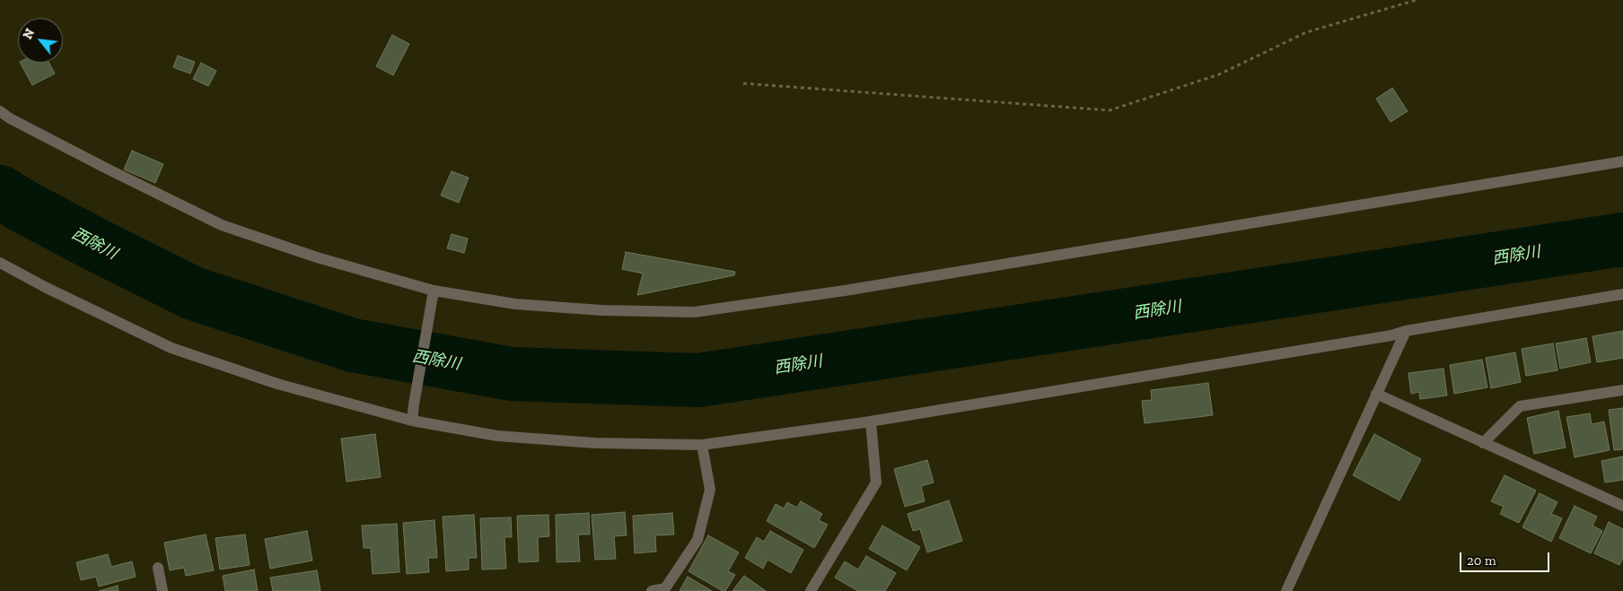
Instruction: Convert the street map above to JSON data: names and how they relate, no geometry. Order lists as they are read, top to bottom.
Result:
{
  "water": ["西除川"],
  "scale_bar": "20 m",
  "north": "top left"
}
